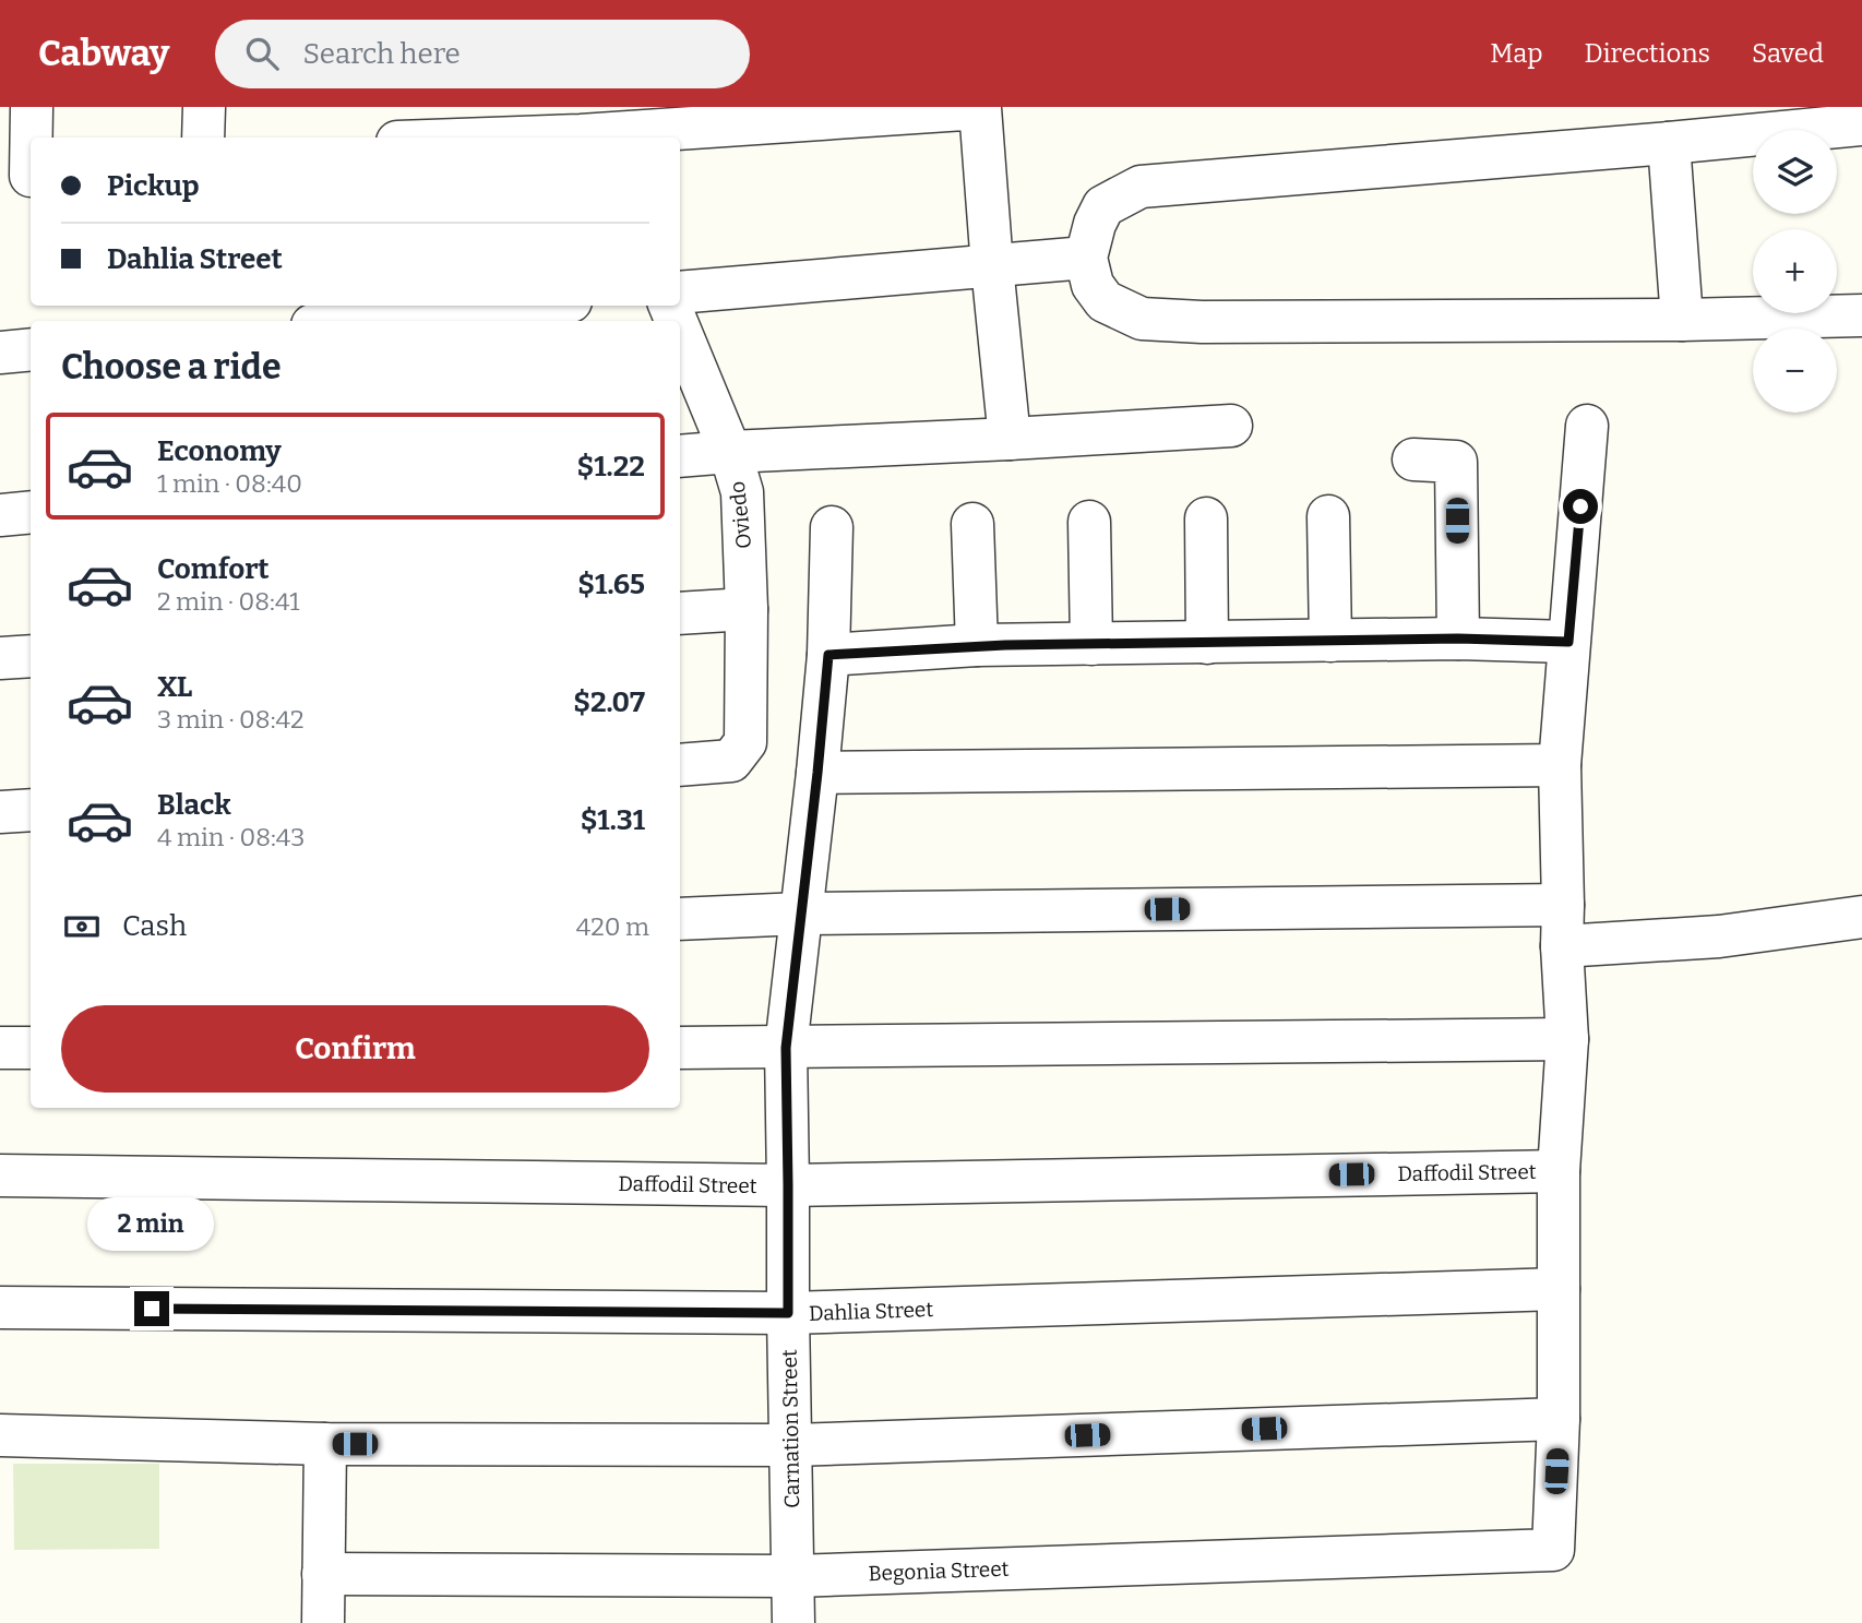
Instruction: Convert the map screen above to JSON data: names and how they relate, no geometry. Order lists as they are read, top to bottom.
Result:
{
  "streets": {
    "street": [
      "Oviedo",
      "Daffodil Street",
      "Dahlia Street",
      "Carnation Street",
      "Begonia Street"
    ]
  },
  "crossings": [
    ["Daffodil Street", "Carnation Street"],
    ["Dahlia Street", "Carnation Street"],
    ["Carnation Street", "Begonia Street"]
  ],
  "page": {
    "header": "Cabway",
    "search": "Search here",
    "nav": ["Map", "Directions", "Saved"],
    "map_buttons": ["+", "−"],
    "banner": ["Pickup", "Dahlia Street"],
    "heading": "Choose a ride",
    "list": [
      {
        "name": "Economy",
        "note": "1 min · 08:40",
        "value": "$1.22"
      },
      {
        "name": "Comfort",
        "note": "2 min · 08:41",
        "value": "$1.65"
      },
      {
        "name": "XL",
        "note": "3 min · 08:42",
        "value": "$2.07"
      },
      {
        "name": "Black",
        "note": "4 min · 08:43",
        "value": "$1.31"
      }
    ],
    "pay": ["Cash", "420 m"],
    "buttons": "Confirm",
    "bubble": "2 min"
  }
}
